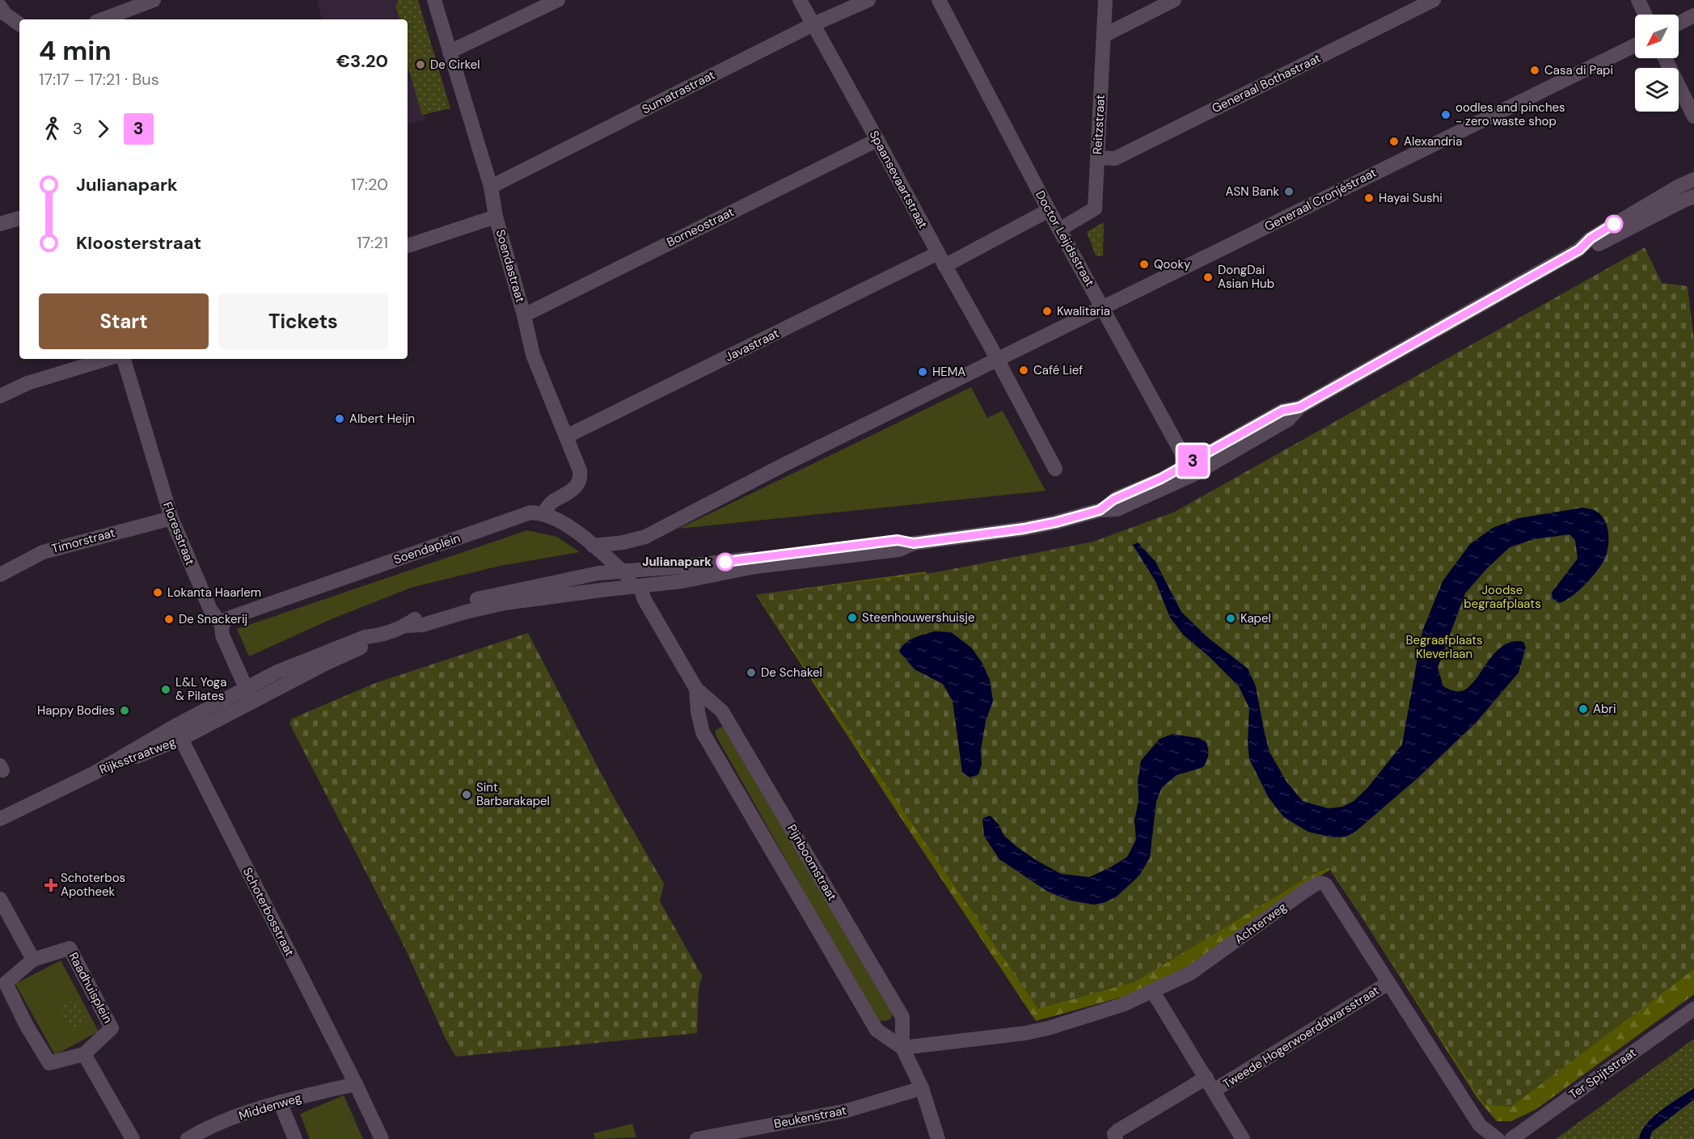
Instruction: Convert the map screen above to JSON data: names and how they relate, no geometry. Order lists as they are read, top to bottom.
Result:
{
  "streets": {
    "street": [
      "Generaal Bothastraat",
      "Sumatrastraat",
      "Reitzstraat",
      "Spaansevaartstraat",
      "Generaal Cronjéstraat",
      "Borneostraat",
      "Doctor Leijdsstraat",
      "Soendastraat",
      "Javastraat",
      "Floresstraat",
      "Timorstraat",
      "Soendaplein",
      "Rijksstraatweg",
      "Pijnboomstraat",
      "Schoterbosstraat",
      "Achterweg",
      "Raadhuisplein",
      "Tweede Hogerwoerddwarsstraat",
      "Ter Spijtstraat",
      "Middenweg",
      "Beukenstraat"
    ]
  },
  "crossings": [
    ["Generaal Bothastraat", "Reitzstraat"],
    ["Sumatrastraat", "Spaansevaartstraat"],
    ["Sumatrastraat", "Soendastraat"],
    ["Reitzstraat", "Doctor Leijdsstraat"],
    ["Spaansevaartstraat", "Generaal Cronjéstraat"],
    ["Spaansevaartstraat", "Borneostraat"],
    ["Spaansevaartstraat", "Javastraat"],
    ["Generaal Cronjéstraat", "Doctor Leijdsstraat"],
    ["Borneostraat", "Soendastraat"],
    ["Doctor Leijdsstraat", "Javastraat"],
    ["Soendastraat", "Javastraat"],
    ["Soendastraat", "Soendaplein"],
    ["Floresstraat", "Timorstraat"],
    ["Floresstraat", "Soendaplein"],
    ["Rijksstraatweg", "Schoterbosstraat"],
    ["Pijnboomstraat", "Achterweg"],
    ["Pijnboomstraat", "Beukenstraat"],
    ["Schoterbosstraat", "Middenweg"],
    ["Achterweg", "Tweede Hogerwoerddwarsstraat"]
  ],
  "parks": ["Joodse begraafplaats", "Begraafplaats Kleverlaan"],
  "places": {
    "other": [
      "De Cirkel",
      "Casa di Papi",
      "oodles and pinches - zero waste shop",
      "Alexandria",
      "ASN Bank",
      "Hayai Sushi",
      "Qooky",
      "DongDai Asian Hub",
      "Kwalitaria",
      "Café Lief",
      "HEMA",
      "Albert Heijn",
      "Julianapark",
      "Lokanta Haarlem",
      "Steenhouwershuisje",
      "Kapel",
      "De Snackerij",
      "De Schakel",
      "L&L Yoga & Pilates",
      "Abri",
      "Happy Bodies",
      "Sint Barbarakapel"
    ],
    "health": ["Schoterbos Apotheek"]
  },
  "lines": ["bus line 3"],
  "north": "bottom left",
  "page": {
    "on_map": "3",
    "heading": ["4 min", "17:17 – 17:21 · Bus", "€3.20"],
    "legs": ["3", "3"],
    "list": [
      {
        "name": "Julianapark",
        "value": "17:20"
      },
      {
        "name": "Kloosterstraat",
        "value": "17:21"
      }
    ],
    "buttons": ["Start", "Tickets"]
  }
}
